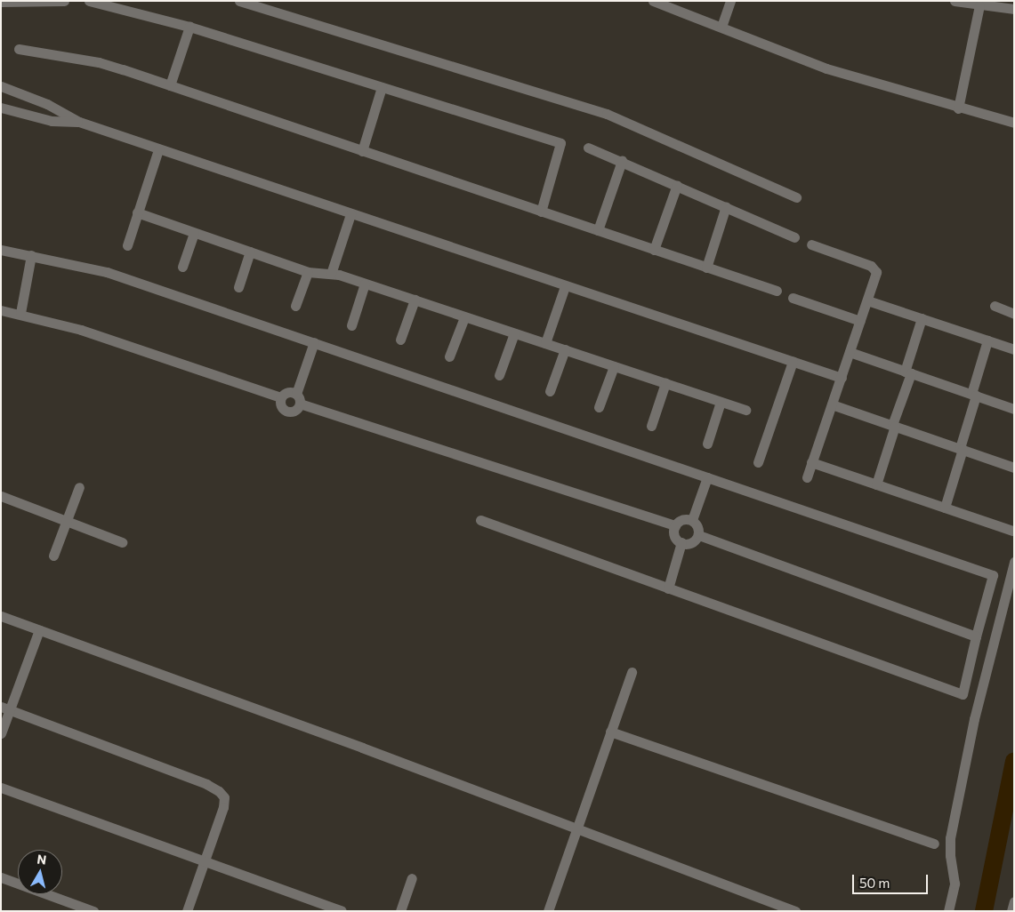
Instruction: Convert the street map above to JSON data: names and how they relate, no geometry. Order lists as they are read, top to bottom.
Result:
{
  "scale_bar": "50 m",
  "north": "top"
}
